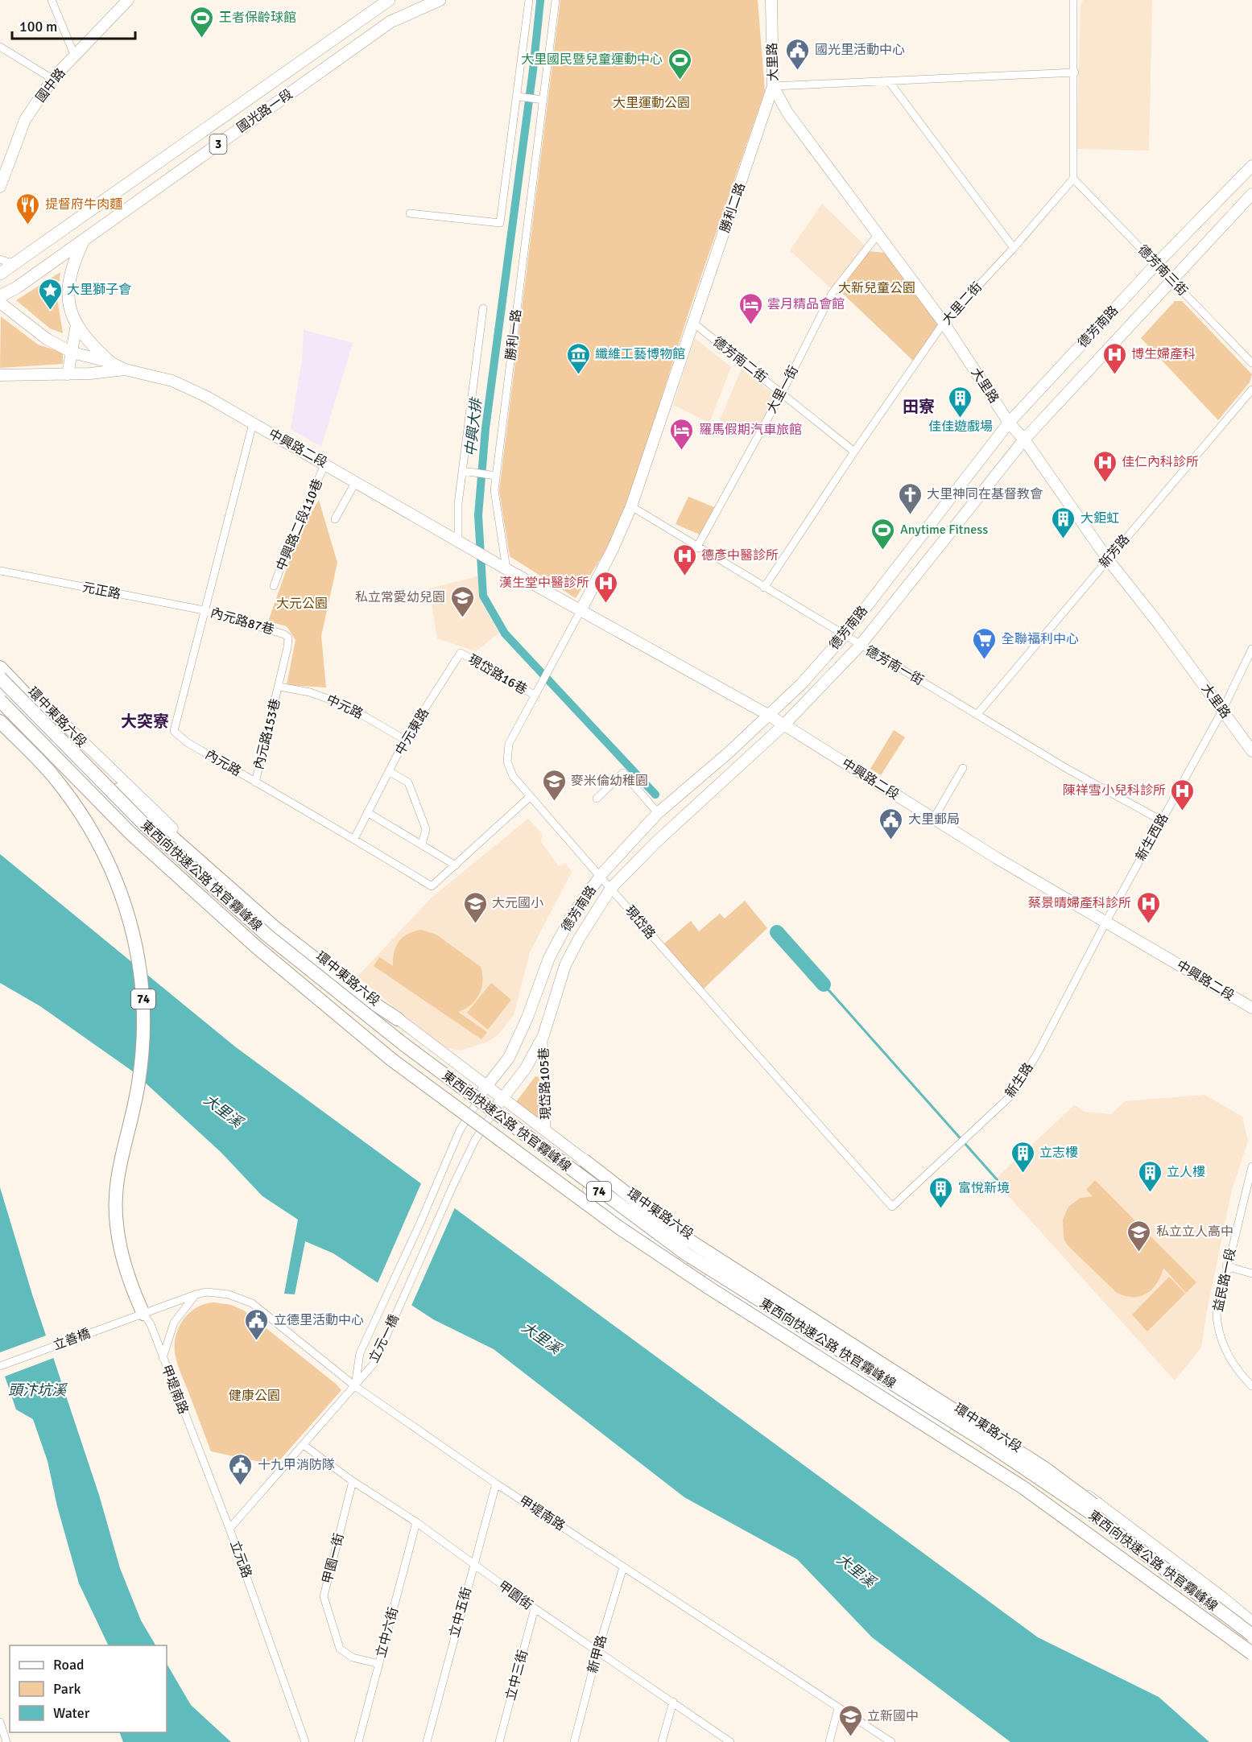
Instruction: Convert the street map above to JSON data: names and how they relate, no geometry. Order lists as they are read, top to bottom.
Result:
{
  "streets": {
    "highway": ["東西向快速公路 快官霧峰線", "74"],
    "main road": ["國光路一段", "3"],
    "street": [
      "大里路",
      "國中路",
      "勝利二路",
      "德芳南三街",
      "大里二街",
      "德芳南路",
      "勝利一路",
      "德芳南二街",
      "大里一街",
      "中興路二段",
      "中興路二段110巷",
      "新芳路",
      "元正路",
      "內元路87巷",
      "德芳南一街",
      "現岱路16巷",
      "中元路",
      "環中東路六段",
      "中元東路",
      "內元路153巷",
      "內元路",
      "新生西路",
      "現岱路",
      "新生路",
      "現岱路105巷",
      "益民路一段",
      "立元一橋",
      "立善橋",
      "甲堤南路",
      "甲園一街",
      "立元路",
      "甲園街",
      "立中五街",
      "立中六街",
      "新甲路",
      "立中三街"
    ]
  },
  "crossings": [
    ["大里路", "勝利二路"],
    ["大里路", "大里二街"],
    ["大里路", "德芳南路"],
    ["大里路", "大里一街"],
    ["大里路", "新芳路"],
    ["大里路", "新生西路"],
    ["勝利二路", "德芳南二街"],
    ["勝利二路", "中興路二段"],
    ["勝利二路", "德芳南一街"],
    ["勝利二路", "現岱路"],
    ["德芳南三街", "大里二街"],
    ["德芳南三街", "德芳南路"],
    ["大里二街", "德芳南二街"],
    ["大里二街", "德芳南一街"],
    ["德芳南路", "中興路二段"],
    ["德芳南路", "德芳南一街"],
    ["德芳南路", "環中東路六段"],
    ["德芳南路", "現岱路"],
    ["德芳南路", "現岱路105巷"],
    ["德芳南路", "立元一橋"],
    ["勝利一路", "中興路二段"],
    ["德芳南二街", "大里一街"],
    ["大里一街", "德芳南一街"],
    ["中興路二段", "中興路二段110巷"],
    ["中興路二段", "內元路"],
    ["中興路二段", "新生西路"],
    ["中興路二段", "現岱路"],
    ["中興路二段", "新生路"],
    ["新芳路", "德芳南一街"],
    ["元正路", "內元路87巷"],
    ["元正路", "內元路"],
    ["內元路87巷", "中元路"],
    ["內元路87巷", "內元路153巷"],
    ["內元路87巷", "內元路"],
    ["德芳南一街", "新生西路"],
    ["現岱路16巷", "中元東路"],
    ["現岱路16巷", "現岱路"],
    ["中元路", "中元東路"],
    ["中元路", "內元路153巷"],
    ["環中東路六段", "現岱路105巷"],
    ["環中東路六段", "立元一橋"],
    ["中元東路", "內元路"],
    ["內元路153巷", "內元路"],
    ["內元路", "現岱路"],
    ["新生西路", "新生路"],
    ["現岱路", "新生路"],
    ["74", "立善橋"],
    ["74", "甲堤南路"],
    ["立元一橋", "甲堤南路"],
    ["立元一橋", "立元路"],
    ["立善橋", "甲堤南路"],
    ["甲堤南路", "立元路"],
    ["甲堤南路", "立中五街"],
    ["甲堤南路", "新甲路"],
    ["甲園一街", "甲園街"],
    ["甲園一街", "立中六街"],
    ["立元路", "甲園街"],
    ["甲園街", "立中五街"],
    ["甲園街", "立中六街"],
    ["甲園街", "新甲路"],
    ["甲園街", "立中三街"]
  ],
  "districts": ["田寮", "大突寮"],
  "water": ["中興大排", "大里溪", "頭汴坑溪"],
  "parks": [
    "大里運動公園",
    "大新兒童公園",
    "大元公園",
    "健康公園"
  ],
  "places": {
    "sports": ["王者保齡球館", "大里國民暨兒童運動中心", "Anytime Fitness"],
    "public building": [
      "國光里活動中心",
      "大里郵局",
      "立德里活動中心",
      "十九甲消防隊"
    ],
    "restaurant": ["提督府牛肉麵"],
    "place": ["大里獅子會"],
    "hotel": ["雲月精品會館", "羅馬假期汽車旅館"],
    "museum": ["纖維工藝博物館"],
    "hospital": [
      "博生婦產科",
      "佳仁內科診所",
      "德彥中醫診所",
      "漢生堂中醫診所",
      "陳祥雪小兒科診所",
      "蔡景晴婦產科診所"
    ],
    "building": [
      "佳佳遊戲場",
      "大鉅虹",
      "立志樓",
      "立人樓",
      "富悅新境"
    ],
    "church": ["大里神同在基督教會"],
    "school or university": [
      "私立常愛幼兒園",
      "麥米倫幼稚園",
      "大元國小",
      "私立立人高中",
      "立新國中"
    ],
    "supermarket": ["全聯福利中心"]
  },
  "legend": ["Road", "Park", "Water"],
  "scale_bar": "100 m"
}
